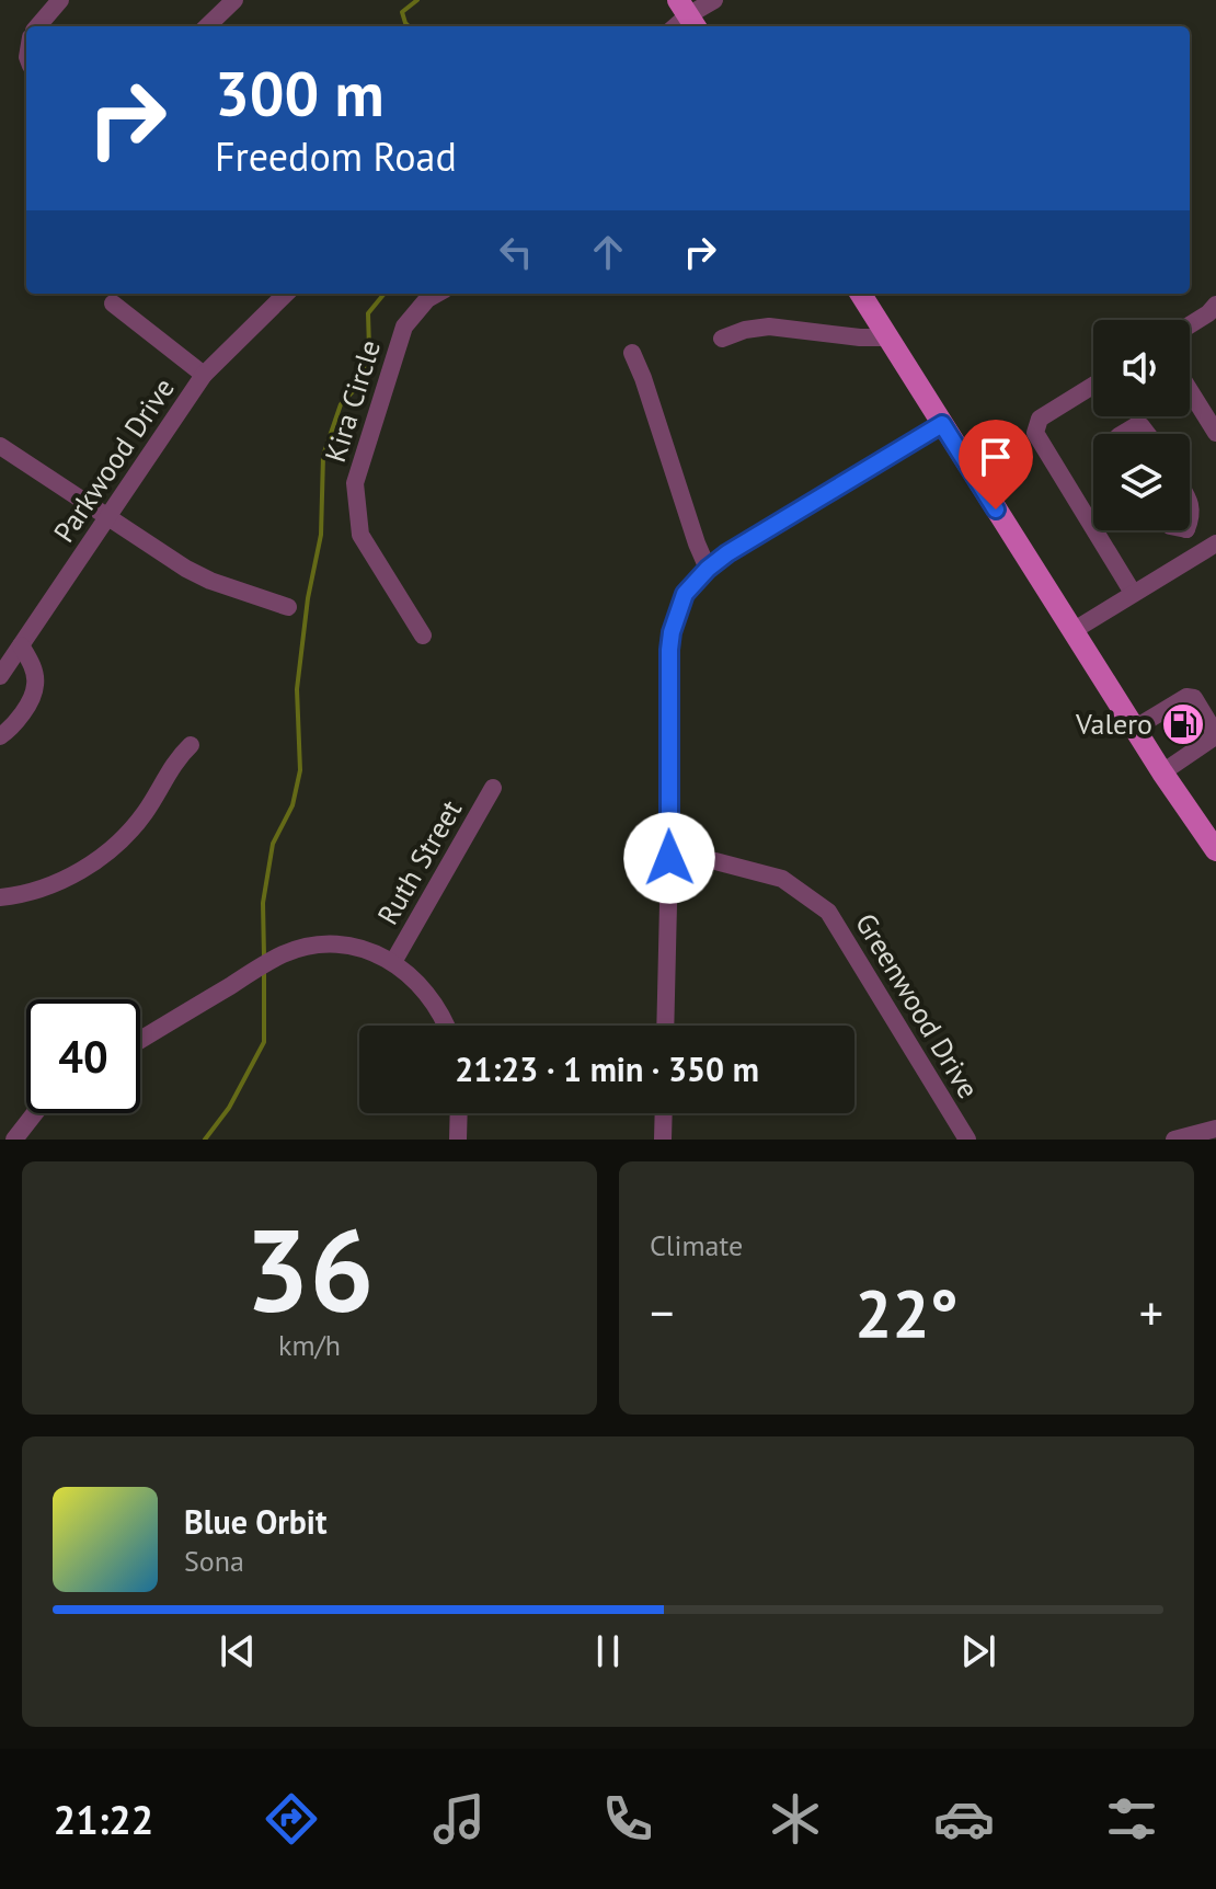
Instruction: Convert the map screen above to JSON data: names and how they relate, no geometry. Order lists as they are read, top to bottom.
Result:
{
  "streets": {
    "street": [
      "Kira Circle",
      "Parkwood Drive",
      "Ruth Street",
      "Greenwood Drive"
    ]
  },
  "places": {
    "fuel station": ["Valero"]
  },
  "page": {
    "turn": ["300 m", "Freedom Road"],
    "limit": "40",
    "trip": "21:23 · 1 min · 350 m",
    "tile": [
      ["36", "km/h"],
      "Climate"
    ],
    "heat": ["−", "22°", "+"],
    "song": ["Blue Orbit", "Sona"],
    "tabs": "21:22"
  }
}
